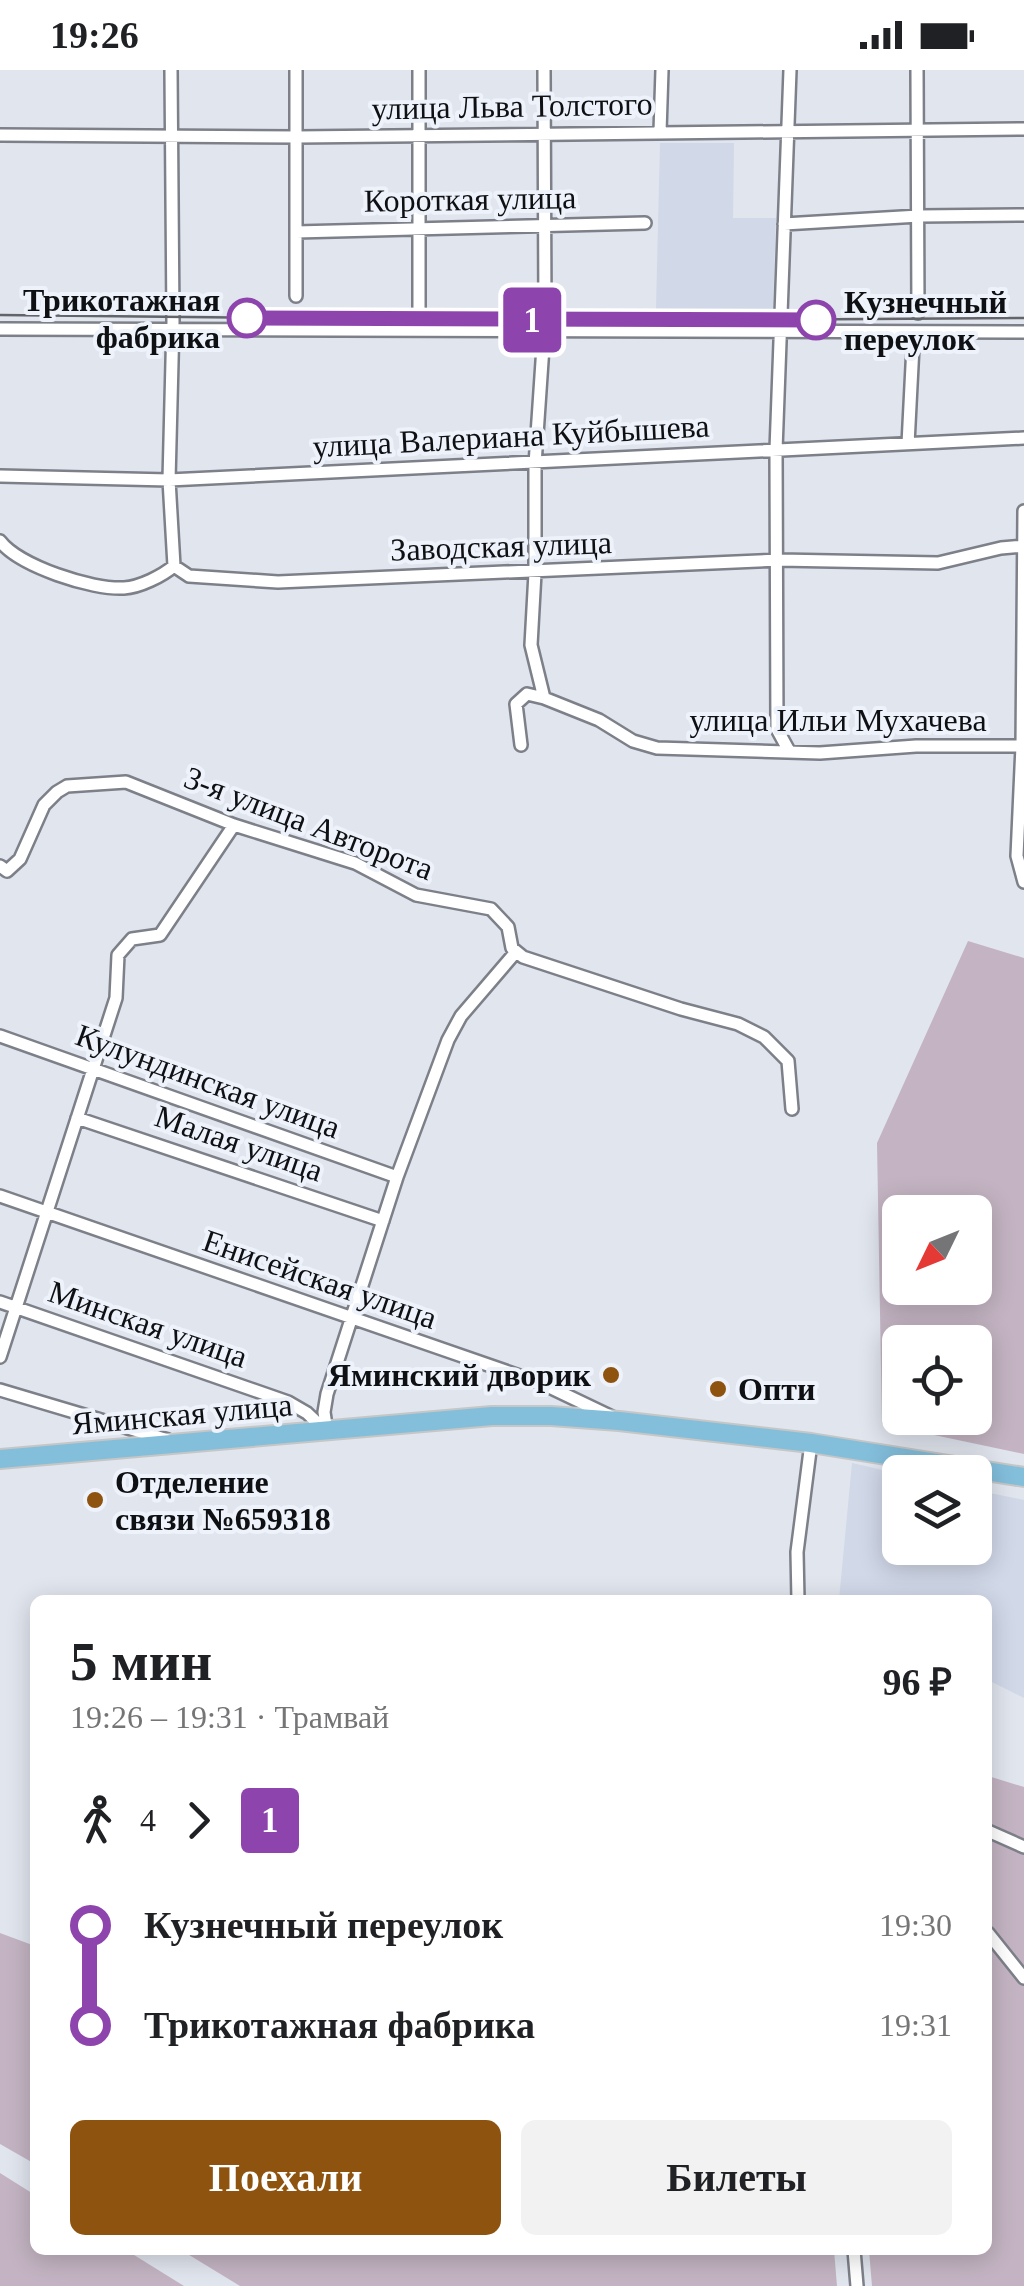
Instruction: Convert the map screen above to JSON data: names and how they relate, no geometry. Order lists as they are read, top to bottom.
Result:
{
  "streets": {
    "main road": ["Яминская улица"],
    "street": [
      "улица Льва Толстого",
      "Короткая улица",
      "улица Валериана Куйбышева",
      "Заводская улица",
      "улица Ильи Мухачева",
      "3-я улица Авторота",
      "Кулундинская улица",
      "Малая улица",
      "Енисейская улица",
      "Минская улица"
    ]
  },
  "crossings": [
    ["Енисейская улица", "Яминская улица"],
    ["Минская улица", "Яминская улица"]
  ],
  "places": [
    "Трикотажная фабрика",
    "Кузнечный переулок",
    "Яминский дворик",
    "Опти",
    "Отделение связи №659318"
  ],
  "lines": ["tram line 1"],
  "north": "bottom left",
  "page": {
    "status": "19:26",
    "on_map": "1",
    "heading": ["5 мин", "19:26 – 19:31 · Трамвай", "96 ₽"],
    "legs": ["4", "1"],
    "list": [
      {
        "name": "Кузнечный переулок",
        "value": "19:30"
      },
      {
        "name": "Трикотажная фабрика",
        "value": "19:31"
      }
    ],
    "buttons": ["Поехали", "Билеты"]
  }
}
